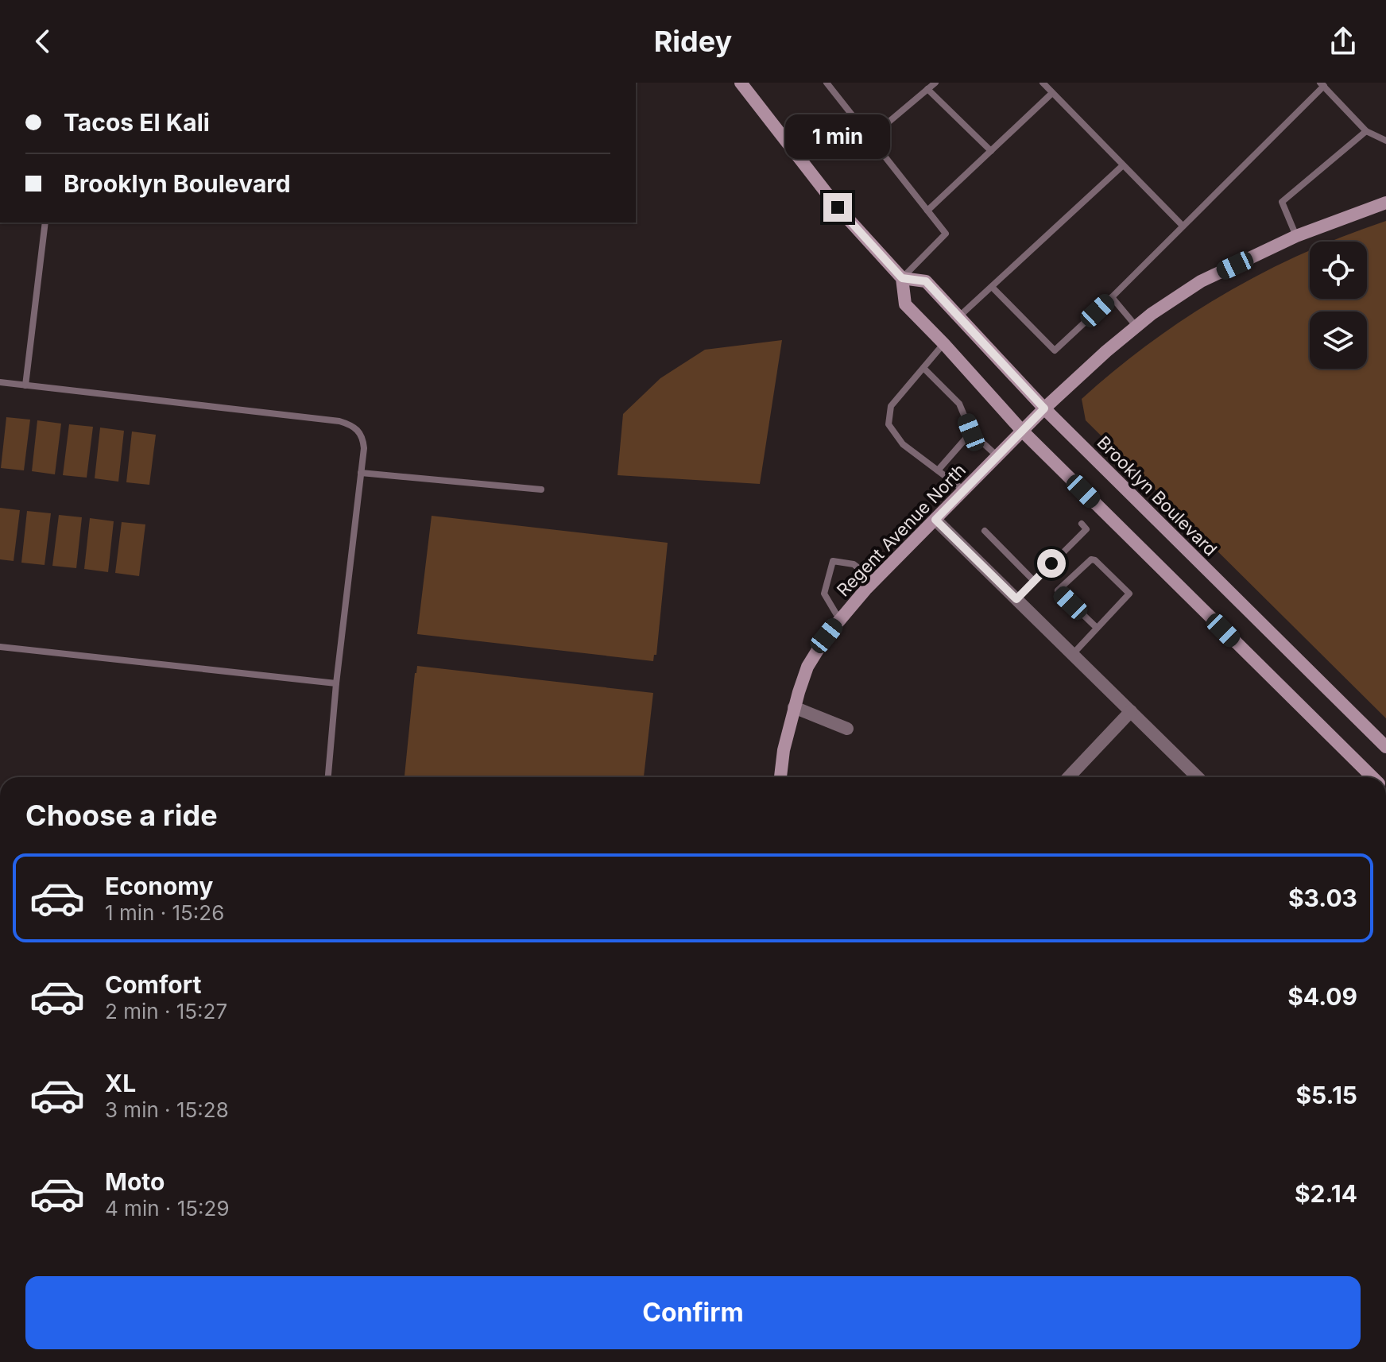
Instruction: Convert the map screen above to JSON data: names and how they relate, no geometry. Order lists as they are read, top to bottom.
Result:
{
  "streets": {
    "main road": ["Brooklyn Boulevard", "Regent Avenue North"]
  },
  "crossings": [
    ["Brooklyn Boulevard", "Regent Avenue North"]
  ],
  "page": {
    "header": "Ridey",
    "banner": ["Tacos El Kali", "Brooklyn Boulevard"],
    "bubble": "1 min",
    "heading": "Choose a ride",
    "list": [
      {
        "name": "Economy",
        "note": "1 min · 15:26",
        "value": "$3.03"
      },
      {
        "name": "Comfort",
        "note": "2 min · 15:27",
        "value": "$4.09"
      },
      {
        "name": "XL",
        "note": "3 min · 15:28",
        "value": "$5.15"
      },
      {
        "name": "Moto",
        "note": "4 min · 15:29",
        "value": "$2.14"
      }
    ],
    "buttons": "Confirm"
  }
}
